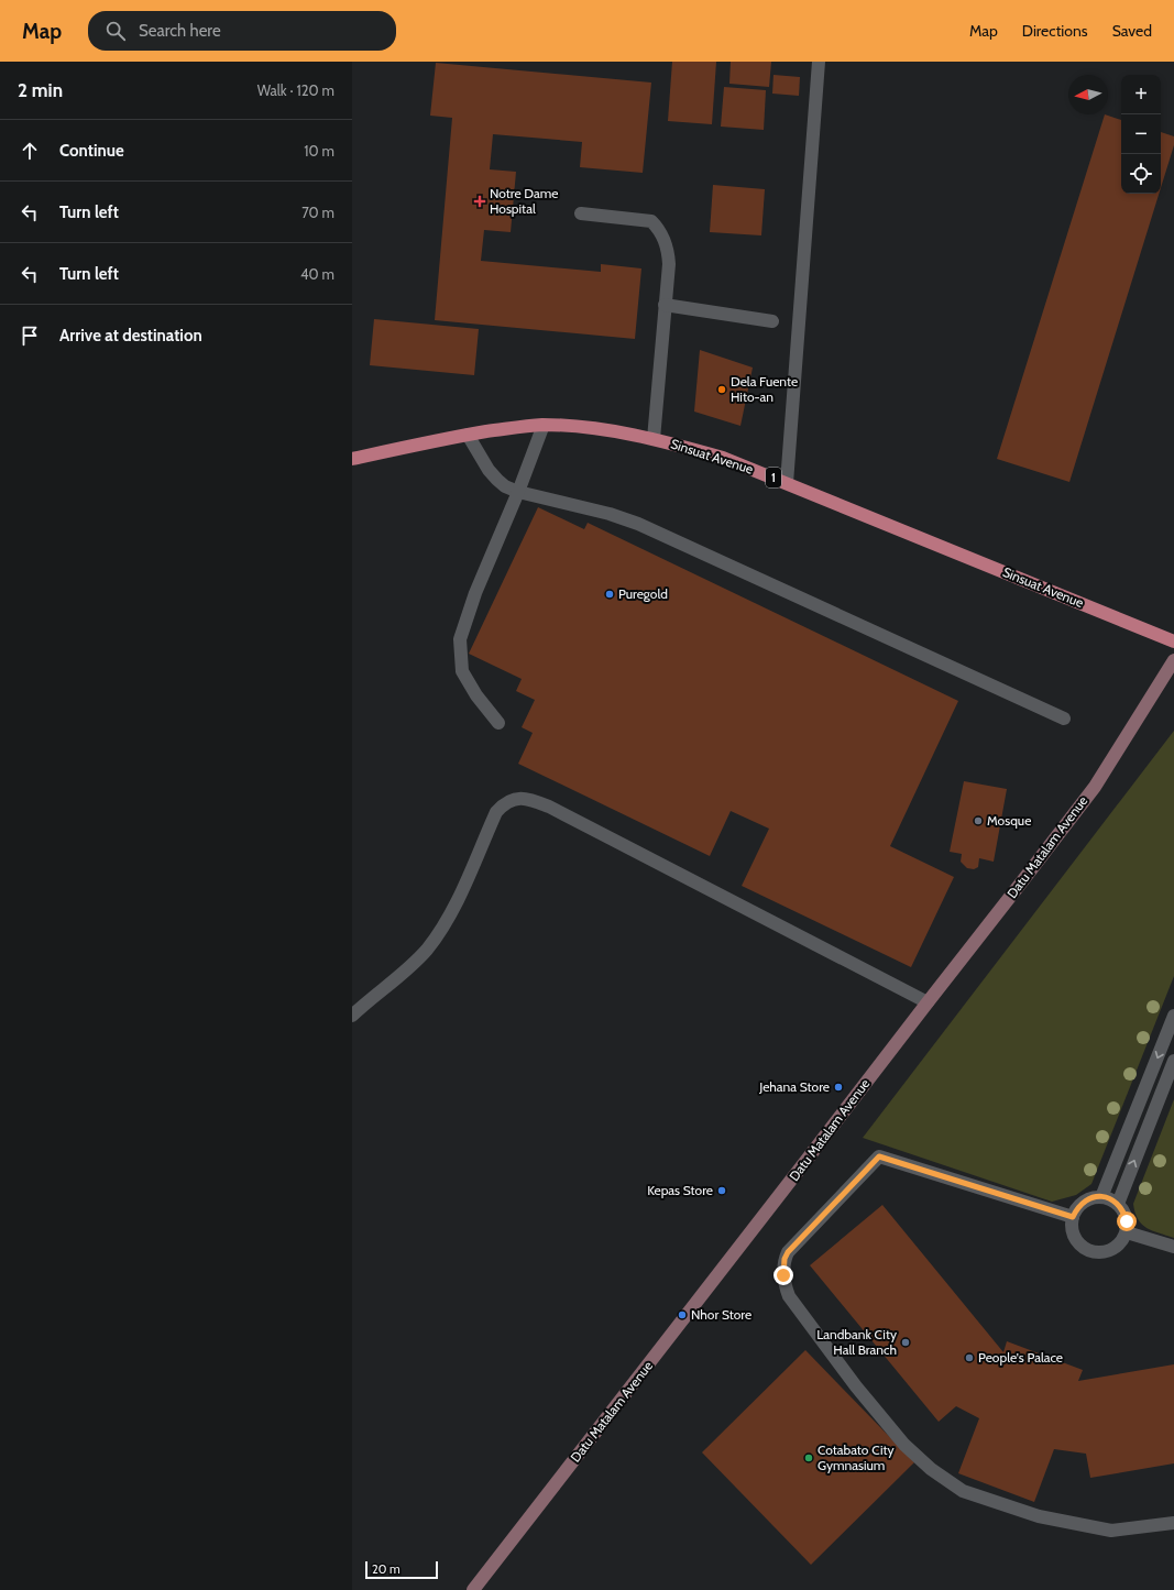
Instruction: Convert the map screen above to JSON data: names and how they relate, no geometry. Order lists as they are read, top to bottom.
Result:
{
  "streets": {
    "main road": ["Sinsuat Avenue", "1", "Datu Matalam Avenue"]
  },
  "places": {
    "health": ["Notre Dame Hospital"],
    "other": [
      "Dela Fuente Hito-an",
      "Puregold",
      "Mosque",
      "Jehana Store",
      "Kepas Store",
      "Nhor Store",
      "Landbank City Hall Branch",
      "People's Palace",
      "Cotabato City Gymnasium"
    ]
  },
  "scale_bar": "20 m",
  "north": "left",
  "page": {
    "header": "Map",
    "search": "Search here",
    "nav": ["Map", "Directions", "Saved"],
    "heading": ["2 min", "Walk · 120 m"],
    "map_buttons": ["+", "−"],
    "list": [
      ["Continue", "10 m"],
      ["Turn left", "70 m"],
      ["Turn left", "40 m"],
      "Arrive at destination"
    ],
    "scale": "20 m"
  }
}
